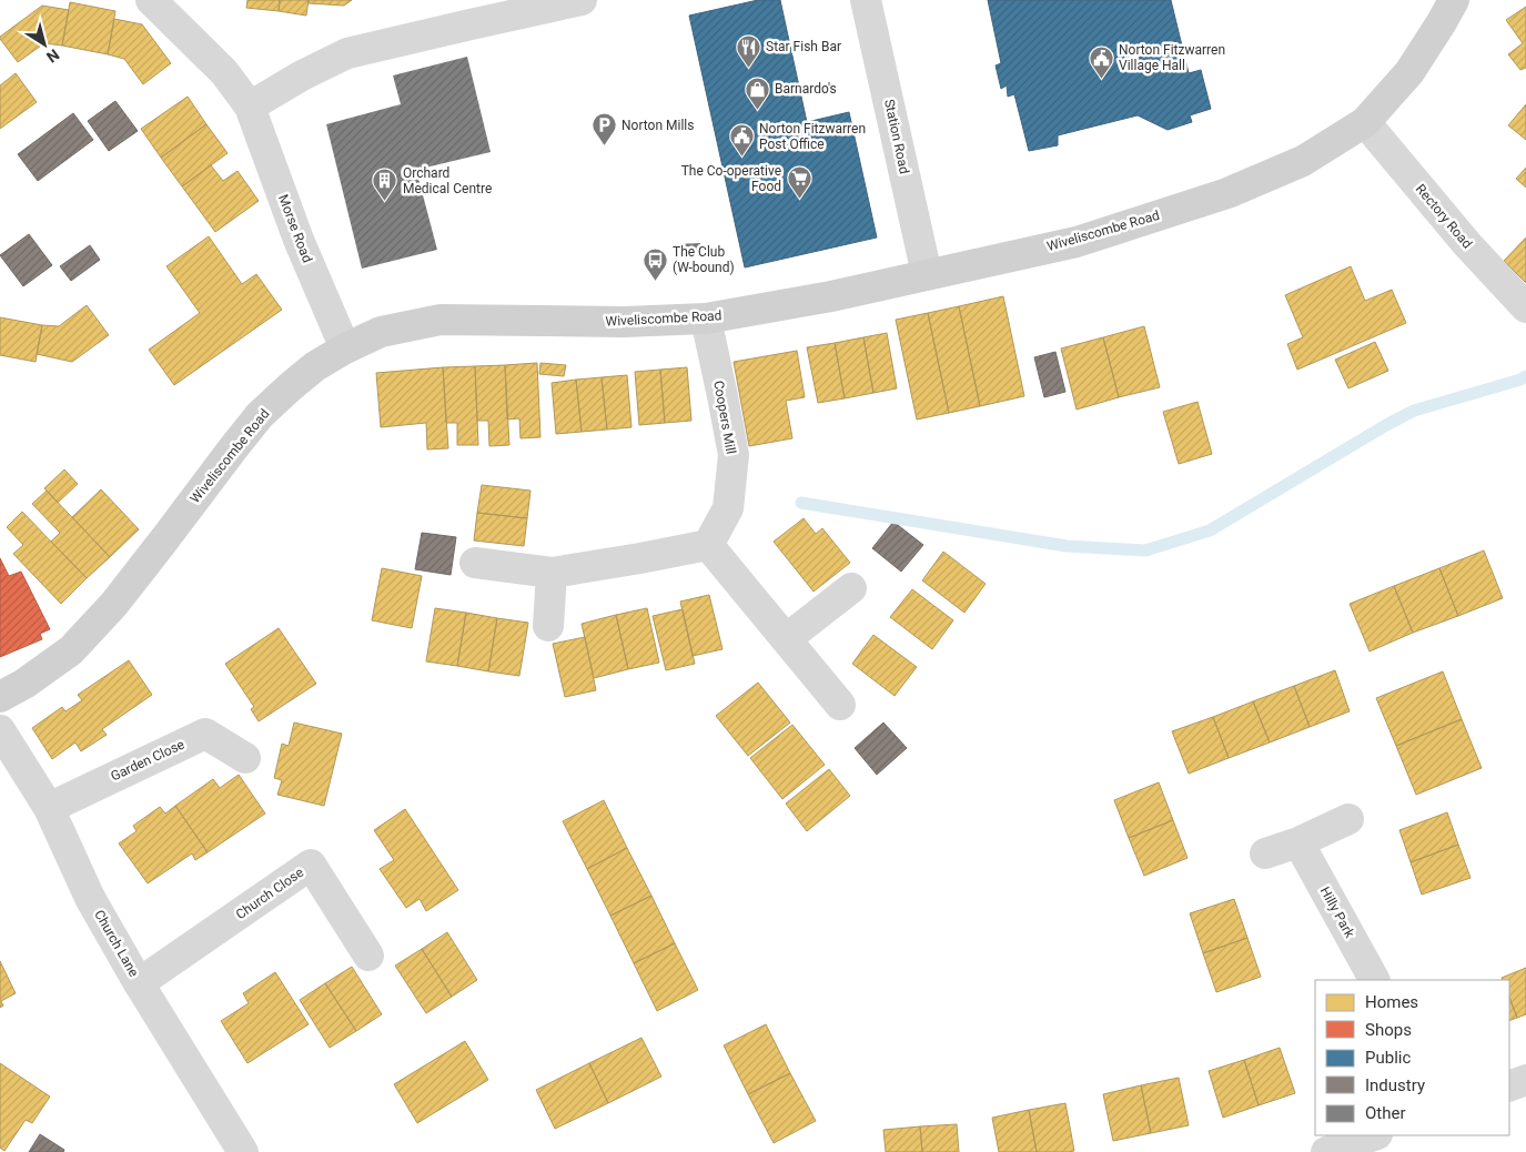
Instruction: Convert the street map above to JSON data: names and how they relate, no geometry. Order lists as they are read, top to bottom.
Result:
{
  "streets": {
    "main road": ["Wiveliscombe Road"],
    "street": [
      "Station Road",
      "Rectory Road",
      "Morse Road",
      "Coopers Mill",
      "Garden Close",
      "Church Close",
      "Hilly Park",
      "Church Lane"
    ]
  },
  "crossings": [
    ["Station Road", "Wiveliscombe Road"],
    ["Rectory Road", "Wiveliscombe Road"],
    ["Morse Road", "Wiveliscombe Road"],
    ["Wiveliscombe Road", "Coopers Mill"],
    ["Garden Close", "Church Lane"],
    ["Church Close", "Church Lane"]
  ],
  "places": {
    "restaurant": ["Star Fish Bar"],
    "public building": ["Norton Fitzwarren Village Hall", "Norton Fitzwarren Post Office"],
    "shop": ["Barnardo's"],
    "parking": ["Norton Mills"],
    "supermarket": ["The Co-operative Food"],
    "building": ["Orchard Medical Centre"],
    "bus stop": ["The Club (W-bound)"]
  },
  "legend": [
    "Homes",
    "Shops",
    "Public",
    "Industry",
    "Other"
  ],
  "north": "bottom right"
}
